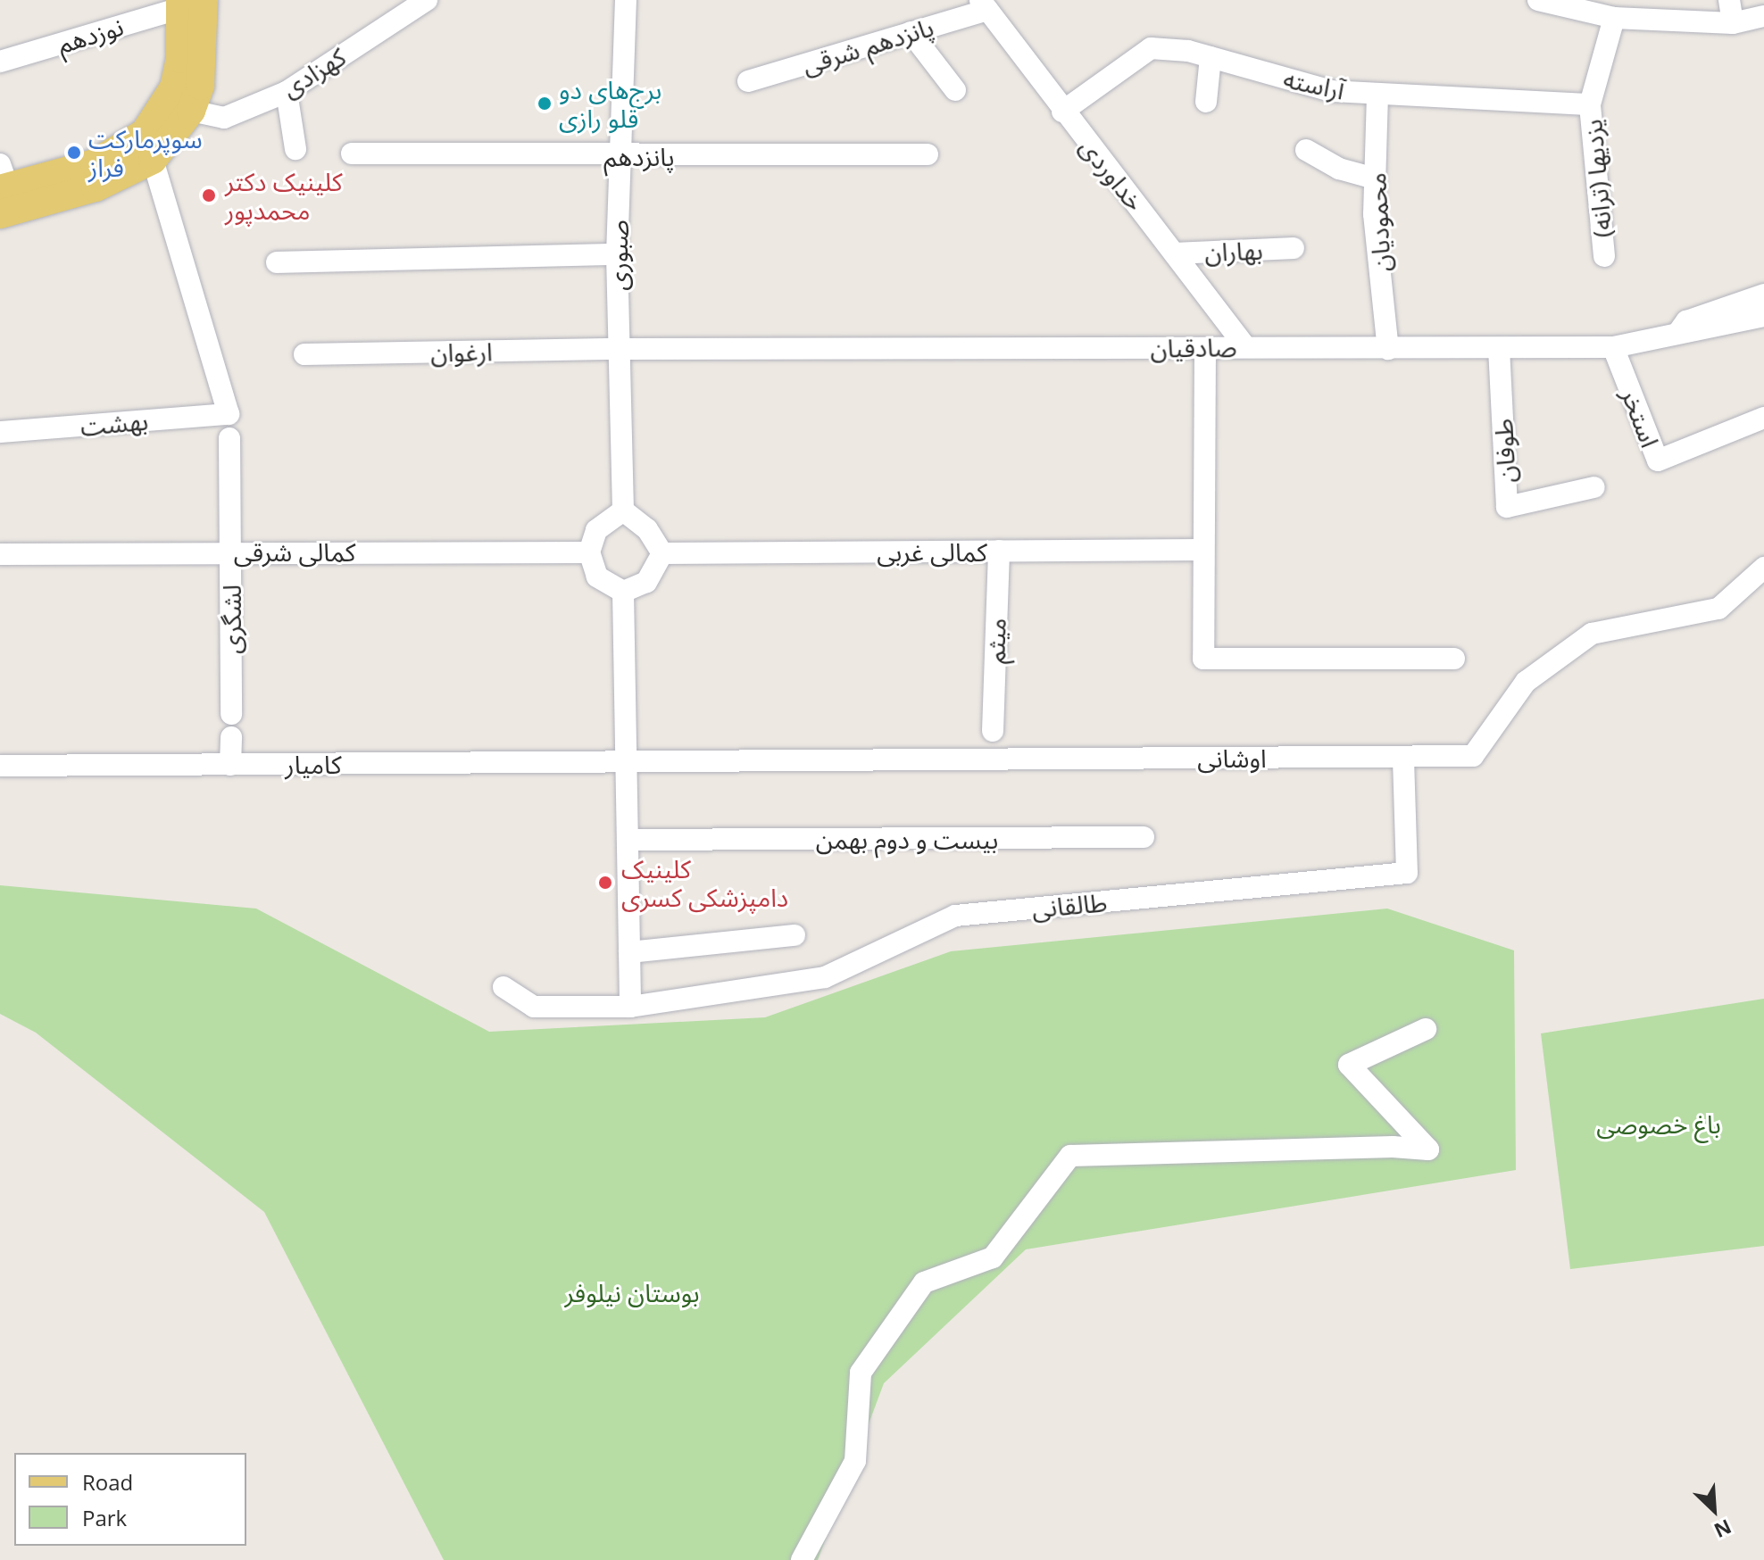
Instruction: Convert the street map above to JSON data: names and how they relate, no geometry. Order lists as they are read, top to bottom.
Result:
{
  "streets": {
    "street": [
      "نوزدهم",
      "پانزدهم شرقی",
      "کهزادی",
      "آراسته",
      "پانزدهم",
      "خداوردی",
      "یزدیها (ترانه)",
      "محمودیان",
      "بهاران",
      "صبوری",
      "صادقیان",
      "ارغوان",
      "استخر",
      "بهشت",
      "طوفان",
      "کمالی شرقی",
      "کمالی غربی",
      "لشگری",
      "میثم",
      "اوشانی",
      "کامیار",
      "بیست و دوم بهمن",
      "طالقانی"
    ]
  },
  "crossings": [
    ["پانزدهم شرقی", "خداوردی"],
    ["آراسته", "خداوردی"],
    ["آراسته", "یزدیها (ترانه)"],
    ["آراسته", "محمودیان"],
    ["پانزدهم", "صبوری"],
    ["خداوردی", "بهاران"],
    ["خداوردی", "صادقیان"],
    ["محمودیان", "صادقیان"],
    ["صبوری", "صادقیان"],
    ["صبوری", "ارغوان"],
    ["صبوری", "کمالی شرقی"],
    ["صبوری", "کمالی غربی"],
    ["صادقیان", "ارغوان"],
    ["صادقیان", "استخر"],
    ["صادقیان", "طوفان"],
    ["کمالی شرقی", "کمالی غربی"],
    ["کمالی شرقی", "لشگری"],
    ["کمالی غربی", "میثم"],
    ["اوشانی", "کامیار"],
    ["اوشانی", "طالقانی"]
  ],
  "parks": ["باغ خصوصی", "بوستان نیلوفر"],
  "places": [
    "برج‌های دو قلو رازی",
    "سوپرمارکت فراز",
    "کلینیک دکتر محمدپور",
    "کلینیک دامپزشکی کسری"
  ],
  "legend": ["Road", "Park"],
  "north": "bottom right"
}
